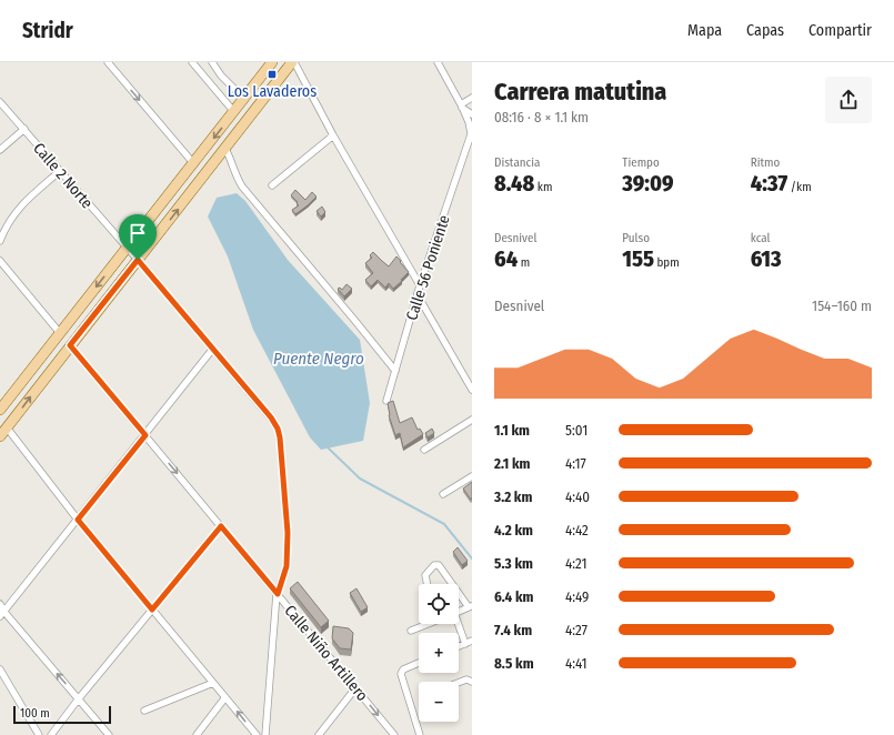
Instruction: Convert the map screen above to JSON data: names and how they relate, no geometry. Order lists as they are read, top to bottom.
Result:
{
  "streets": {
    "street": ["Calle 2 Norte", "Calle 56 Poniente", "Calle Niño Artillero"]
  },
  "crossings": [
    ["Calle 2 Norte", "Calle Niño Artillero"]
  ],
  "one_way": ["Calle Niño Artillero"],
  "water": ["Puente Negro"],
  "places": {
    "transit": ["Los Lavaderos"]
  },
  "scale_bar": "100 m",
  "page": {
    "header": "Stridr",
    "nav": ["Mapa", "Capas", "Compartir"],
    "heading": ["Carrera matutina", "08:16 · 8 × 1.1 km"],
    "stats": [
      ["Distancia", "8.48 km"],
      ["Tiempo", "39:09"],
      ["Ritmo", "4:37 /km"],
      ["Desnivel", "64 m"],
      ["Pulso", "155 bpm"],
      ["kcal", "613"]
    ],
    "chart": ["Desnivel", "154–160 m"],
    "list": [
      {
        "name": "1.1 km",
        "note": "5:01"
      },
      {
        "name": "2.1 km",
        "note": "4:17"
      },
      {
        "name": "3.2 km",
        "note": "4:40"
      },
      {
        "name": "4.2 km",
        "note": "4:42"
      },
      {
        "name": "5.3 km",
        "note": "4:21"
      },
      {
        "name": "6.4 km",
        "note": "4:49"
      },
      {
        "name": "7.4 km",
        "note": "4:27"
      },
      {
        "name": "8.5 km",
        "note": "4:41"
      }
    ],
    "map_buttons": ["+", "−"],
    "scale": "100 m"
  }
}
